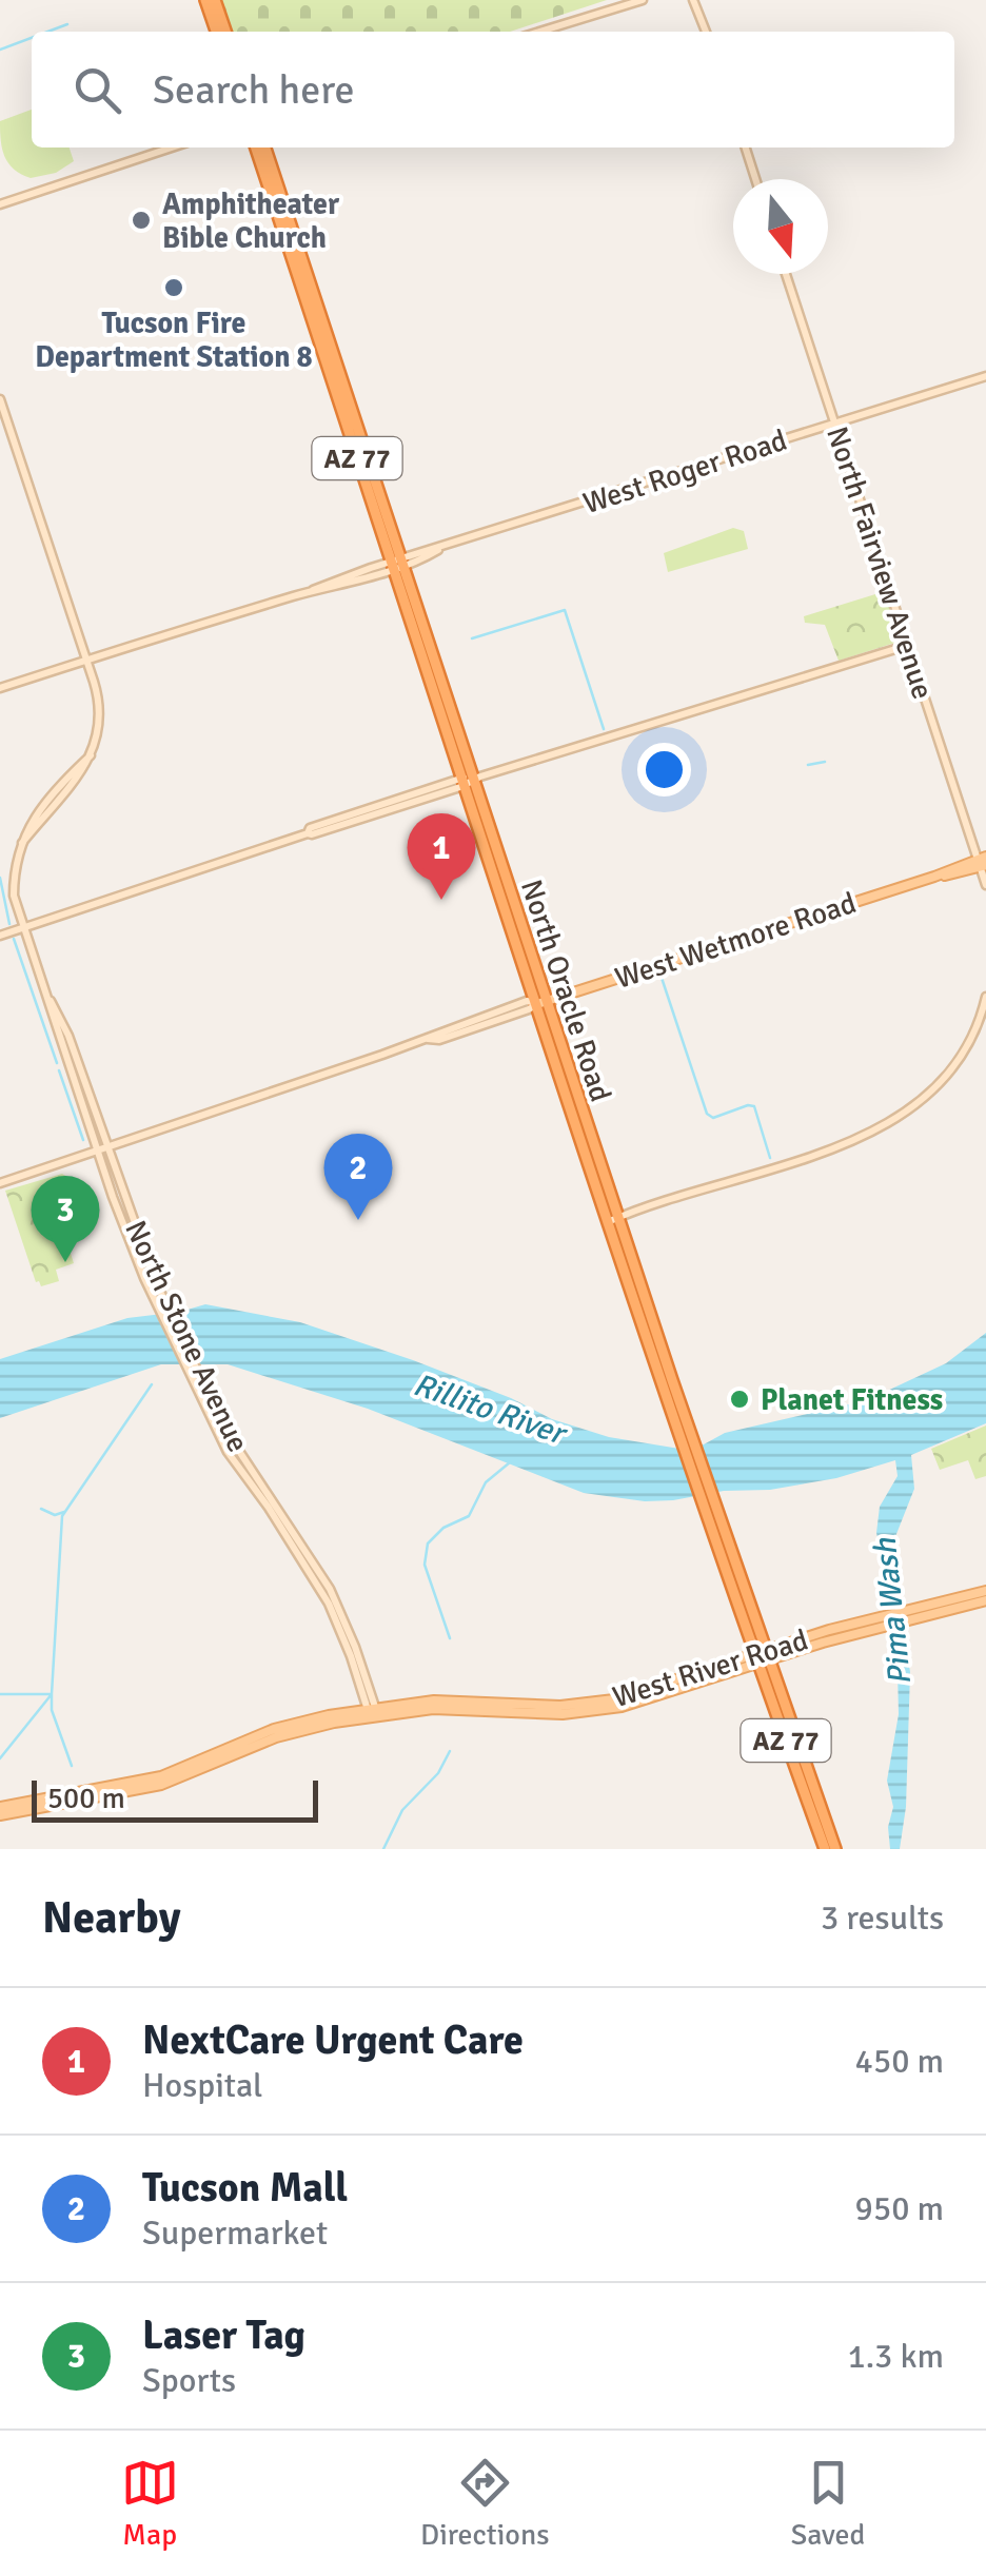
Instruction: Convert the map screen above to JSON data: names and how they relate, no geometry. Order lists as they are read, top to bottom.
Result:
{
  "streets": {
    "highway": ["AZ 77", "North Oracle Road"],
    "main road": ["West Wetmore Road", "West River Road"],
    "street": ["West Roger Road", "North Fairview Avenue", "North Stone Avenue"]
  },
  "crossings": [
    ["West Roger Road", "North Fairview Avenue"],
    ["West Roger Road", "North Oracle Road"],
    ["West Roger Road", "North Stone Avenue"],
    ["North Fairview Avenue", "West Wetmore Road"],
    ["West Wetmore Road", "North Oracle Road"],
    ["West Wetmore Road", "North Stone Avenue"],
    ["North Oracle Road", "West River Road"],
    ["North Stone Avenue", "West River Road"]
  ],
  "water": ["Rillito River", "Pima Wash"],
  "places": ["Amphitheater Bible Church", "Tucson Fire Department Station 8", "Planet Fitness"],
  "scale_bar": "500 m",
  "north": "bottom",
  "page": {
    "search": "Search here",
    "pins": ["1", "2", "3"],
    "scale": "500 m",
    "heading": ["Nearby", "3 results"],
    "list": [
      {
        "mark": "1",
        "name": "NextCare Urgent Care",
        "note": "Hospital",
        "value": "450 m"
      },
      {
        "mark": "2",
        "name": "Tucson Mall",
        "note": "Supermarket",
        "value": "950 m"
      },
      {
        "mark": "3",
        "name": "Laser Tag",
        "note": "Sports",
        "value": "1.3 km"
      }
    ],
    "nav": ["Map", "Directions", "Saved"]
  }
}
